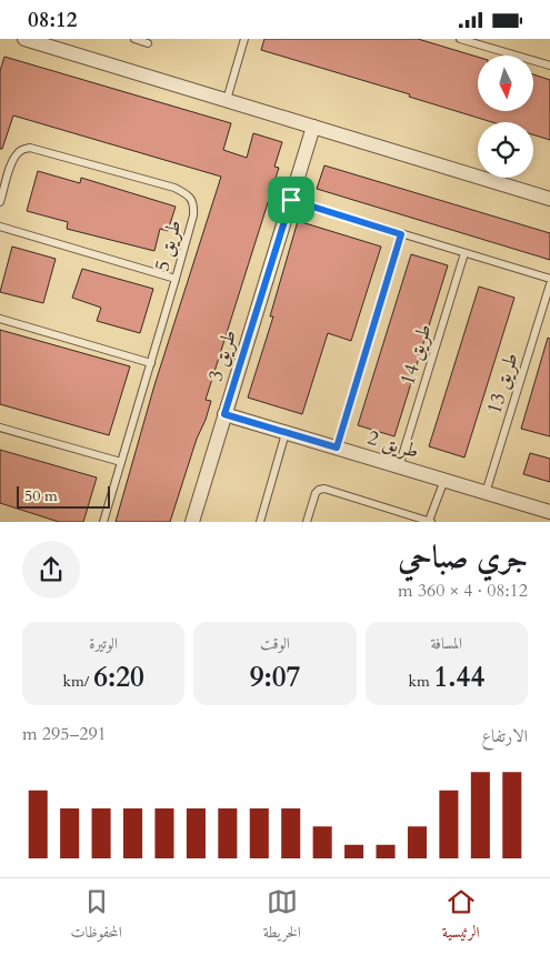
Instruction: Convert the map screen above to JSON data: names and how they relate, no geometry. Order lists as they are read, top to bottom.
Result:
{
  "streets": {
    "street": ["طريق 3", "طريق 2"],
    "lane": ["طريق 5", "طريق 14", "طريق 13"]
  },
  "crossings": [
    ["طريق 14", "طريق 2"],
    ["طريق 3", "طريق 2"],
    ["طريق 13", "طريق 2"]
  ],
  "scale_bar": "50 m",
  "north": "bottom",
  "page": {
    "status": "08:12",
    "scale": "50 m",
    "heading": ["جري صباحي", "08:12 · 4 × 360 m"],
    "stats": [
      ["المسافة", "1.44 km"],
      ["الوقت", "9:07"],
      ["الوتيرة", "6:20 /km"]
    ],
    "chart": ["الارتفاع", "291–295 m"],
    "tabs": ["الرئيسية", "الخريطة", "المحفوظات"]
  }
}
